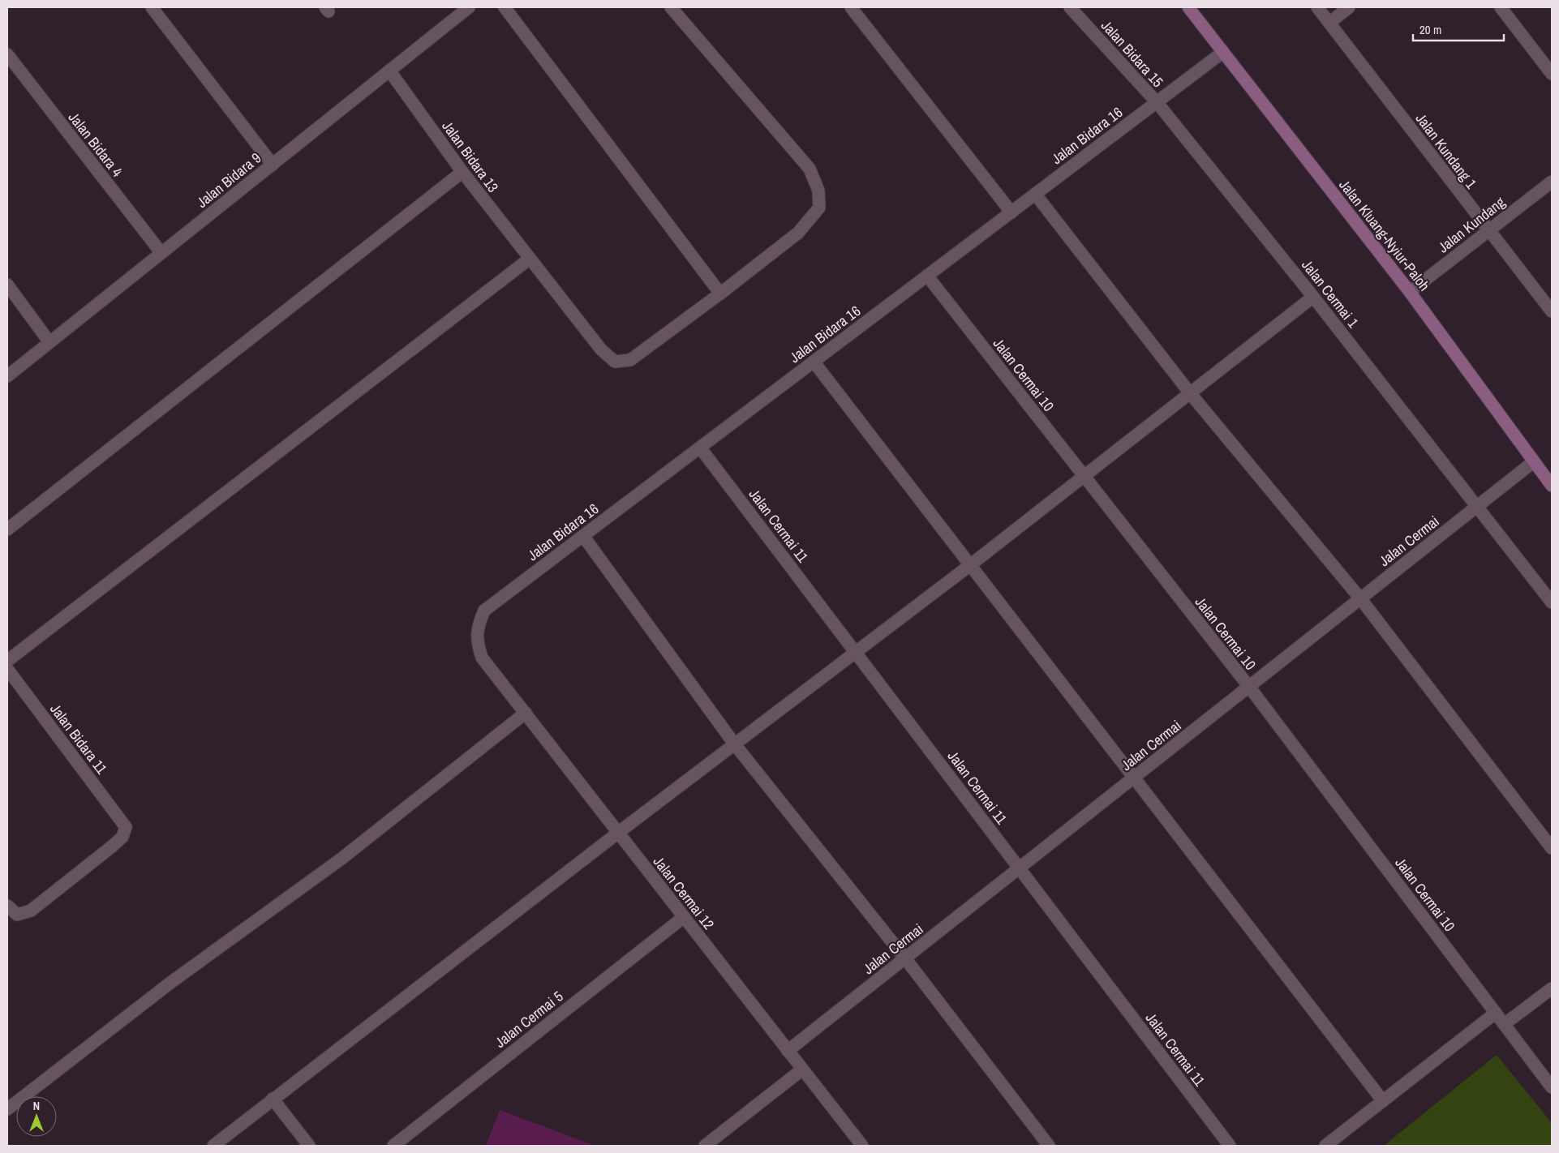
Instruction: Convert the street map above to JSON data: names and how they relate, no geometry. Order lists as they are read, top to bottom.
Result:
{
  "streets": {
    "street": [
      "Jalan Bidara 15",
      "Jalan Bidara 16",
      "Jalan Bidara 4",
      "Jalan Kundang 1",
      "Jalan Bidara 13",
      "Jalan Bidara 9",
      "Jalan Kundang",
      "Jalan Kluang-Nyiur-Paloh",
      "Jalan Cermai 1",
      "Jalan Cermai 10",
      "Jalan Cermai 11",
      "Jalan Cermai",
      "Jalan Bidara 11",
      "Jalan Cermai 12",
      "Jalan Cermai 5"
    ]
  },
  "crossings": [
    ["Jalan Bidara 15", "Jalan Bidara 16"],
    ["Jalan Bidara 15", "Jalan Cermai 1"],
    ["Jalan Bidara 16", "Jalan Kluang-Nyiur-Paloh"],
    ["Jalan Bidara 16", "Jalan Cermai 1"],
    ["Jalan Bidara 16", "Jalan Cermai 10"],
    ["Jalan Bidara 16", "Jalan Cermai 11"],
    ["Jalan Bidara 16", "Jalan Cermai 12"],
    ["Jalan Bidara 4", "Jalan Bidara 9"],
    ["Jalan Kundang 1", "Jalan Kundang"],
    ["Jalan Bidara 13", "Jalan Bidara 9"],
    ["Jalan Kundang", "Jalan Kluang-Nyiur-Paloh"],
    ["Jalan Kluang-Nyiur-Paloh", "Jalan Cermai"],
    ["Jalan Cermai 1", "Jalan Cermai"],
    ["Jalan Cermai 10", "Jalan Cermai"],
    ["Jalan Cermai 11", "Jalan Cermai"],
    ["Jalan Cermai", "Jalan Cermai 12"],
    ["Jalan Cermai 12", "Jalan Cermai 5"]
  ],
  "scale_bar": "20 m",
  "north": "top"
}
